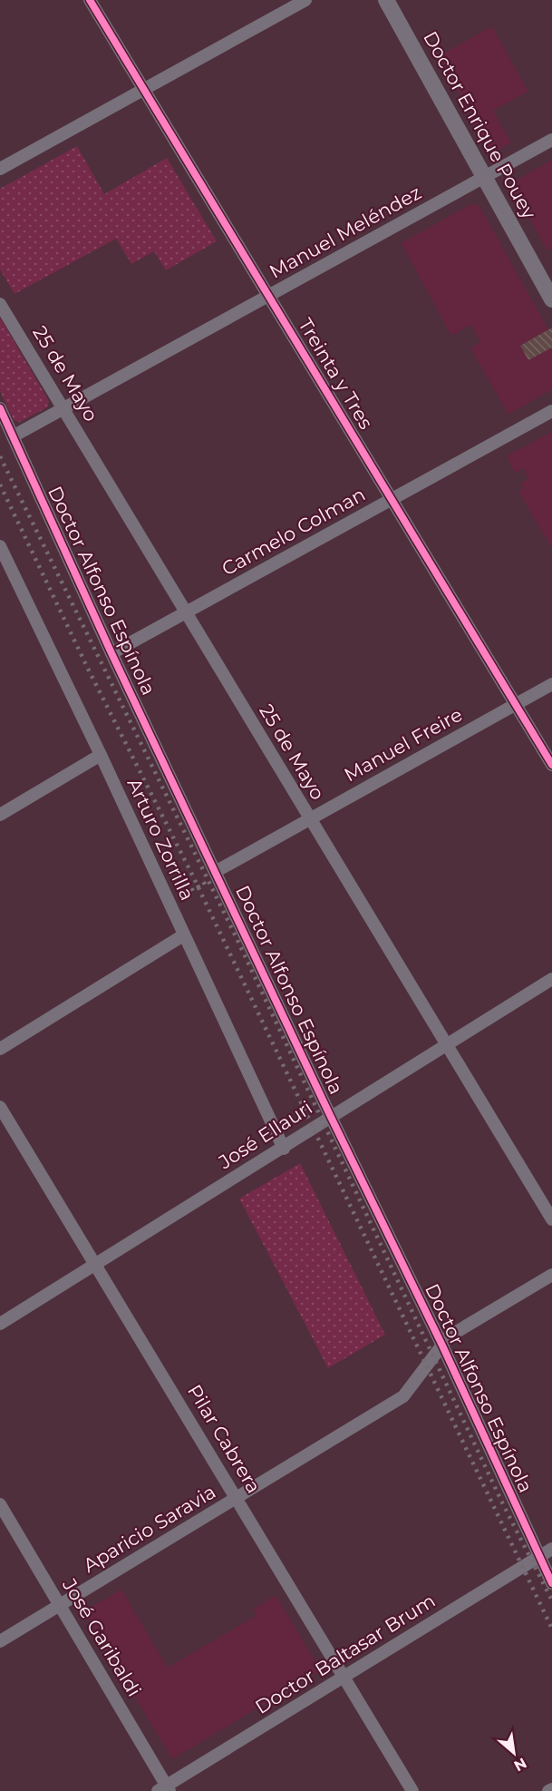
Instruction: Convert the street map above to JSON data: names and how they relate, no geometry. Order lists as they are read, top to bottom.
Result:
{
  "streets": {
    "street": [
      "Doctor Enrique Pouey",
      "Manuel Meléndez",
      "25 de Mayo",
      "Treinta y Tres",
      "Carmelo Colman",
      "Doctor Alfonso Espínola",
      "Manuel Freire",
      "Arturo Zorrilla",
      "José Ellauri",
      "Pilar Cabrera",
      "Aparicio Saravia",
      "José Garibaldi",
      "Doctor Baltasar Brum"
    ]
  },
  "crossings": [
    ["Doctor Enrique Pouey", "Manuel Meléndez"],
    ["Manuel Meléndez", "25 de Mayo"],
    ["Manuel Meléndez", "Treinta y Tres"],
    ["Manuel Meléndez", "Doctor Alfonso Espínola"],
    ["25 de Mayo", "Carmelo Colman"],
    ["25 de Mayo", "Manuel Freire"],
    ["25 de Mayo", "José Ellauri"],
    ["Treinta y Tres", "Carmelo Colman"],
    ["Treinta y Tres", "Manuel Freire"],
    ["Carmelo Colman", "Doctor Alfonso Espínola"],
    ["Doctor Alfonso Espínola", "Manuel Freire"],
    ["Doctor Alfonso Espínola", "José Ellauri"],
    ["Doctor Alfonso Espínola", "Aparicio Saravia"],
    ["Doctor Alfonso Espínola", "Doctor Baltasar Brum"],
    ["Arturo Zorrilla", "José Ellauri"],
    ["José Ellauri", "Pilar Cabrera"],
    ["Pilar Cabrera", "Aparicio Saravia"],
    ["Pilar Cabrera", "Doctor Baltasar Brum"],
    ["Aparicio Saravia", "José Garibaldi"],
    ["José Garibaldi", "Doctor Baltasar Brum"]
  ],
  "north": "bottom right"
}
